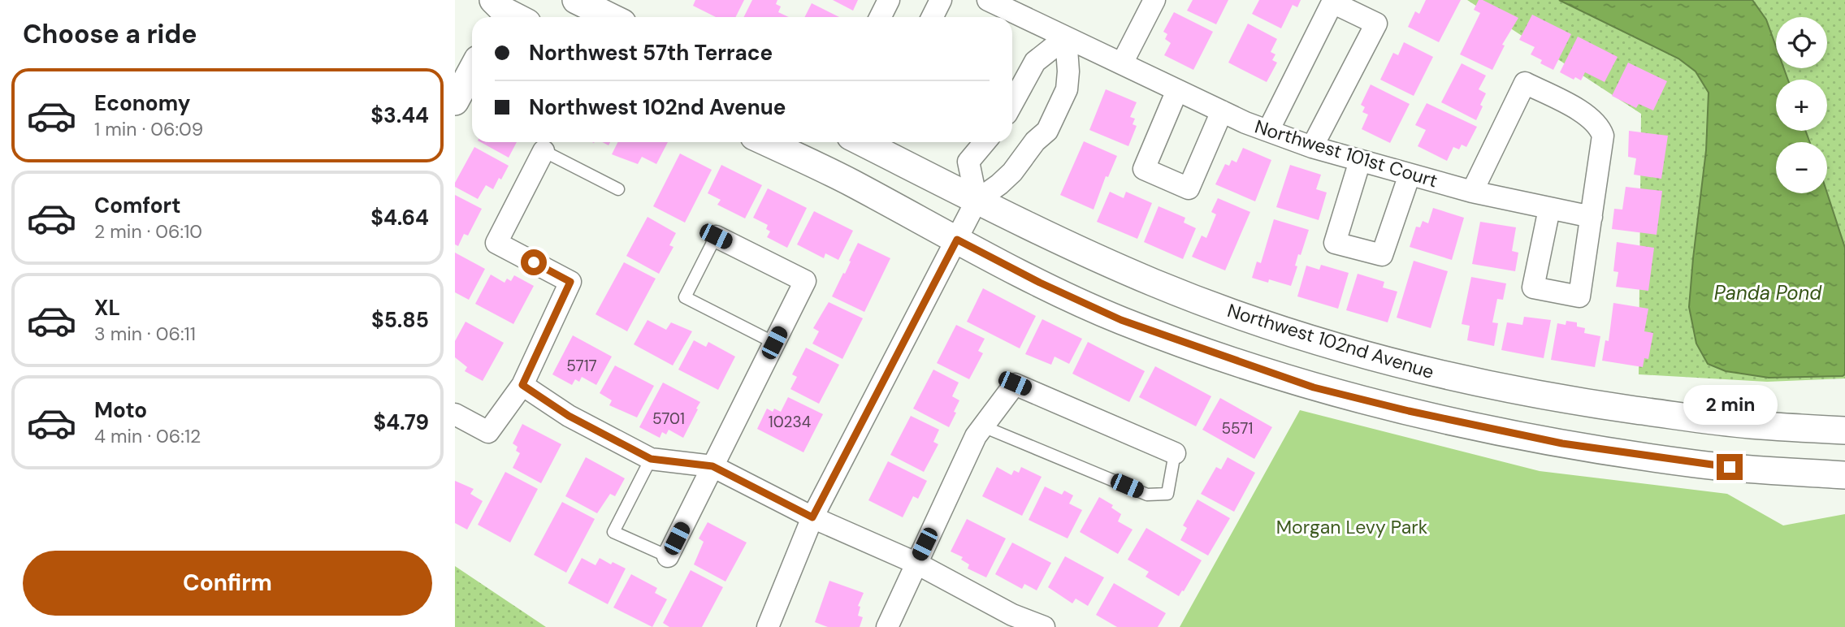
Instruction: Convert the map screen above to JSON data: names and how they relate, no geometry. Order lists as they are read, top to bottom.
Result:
{
  "streets": {
    "street": ["Northwest 101st Court", "Northwest 102nd Avenue"]
  },
  "water": ["Panda Pond"],
  "parks": ["Morgan Levy Park"],
  "house_numbers": [
    "5717",
    "5701",
    "10234",
    "5571"
  ],
  "page": {
    "heading": "Choose a ride",
    "map_buttons": ["+", "−"],
    "banner": ["Northwest 57th Terrace", "Northwest 102nd Avenue"],
    "list": [
      {
        "name": "Economy",
        "note": "1 min · 06:09",
        "value": "$3.44"
      },
      {
        "name": "Comfort",
        "note": "2 min · 06:10",
        "value": "$4.64"
      },
      {
        "name": "XL",
        "note": "3 min · 06:11",
        "value": "$5.85"
      },
      {
        "name": "Moto",
        "note": "4 min · 06:12",
        "value": "$4.79"
      }
    ],
    "bubble": "2 min",
    "buttons": "Confirm"
  }
}
